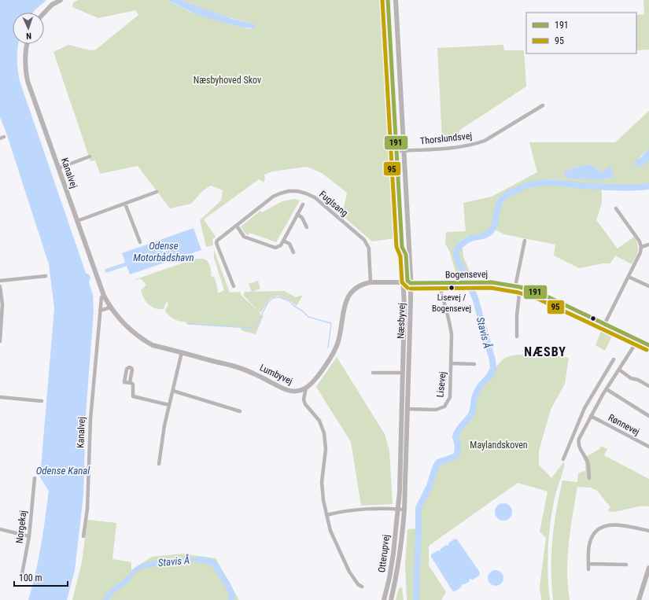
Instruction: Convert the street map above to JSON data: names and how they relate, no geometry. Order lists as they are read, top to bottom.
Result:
{
  "streets": {
    "street": [
      "Thorslundsvej",
      "Kanalvej",
      "Fuglsang",
      "Bogensevej",
      "Næsbyvej",
      "Lumbyvej",
      "Lisevej",
      "Rønnevej",
      "Norgekaj",
      "Otterupvej"
    ]
  },
  "crossings": [
    ["Thorslundsvej", "Næsbyvej"],
    ["Kanalvej", "Lumbyvej"],
    ["Fuglsang", "Bogensevej"],
    ["Bogensevej", "Næsbyvej"],
    ["Bogensevej", "Lisevej"],
    ["Næsbyvej", "Lisevej"],
    ["Næsbyvej", "Otterupvej"]
  ],
  "districts": ["NÆSBY"],
  "water": ["Odense Motorbådshavn", "Stavis Å", "Odense Kanal"],
  "parks": ["Næsbyhoved Skov", "Maylandskoven"],
  "places": ["Lisevej / Bogensevej"],
  "lines": ["transit line 191", "transit line 95"],
  "legend": ["191", "95"],
  "scale_bar": "100 m",
  "north": "bottom"
}
